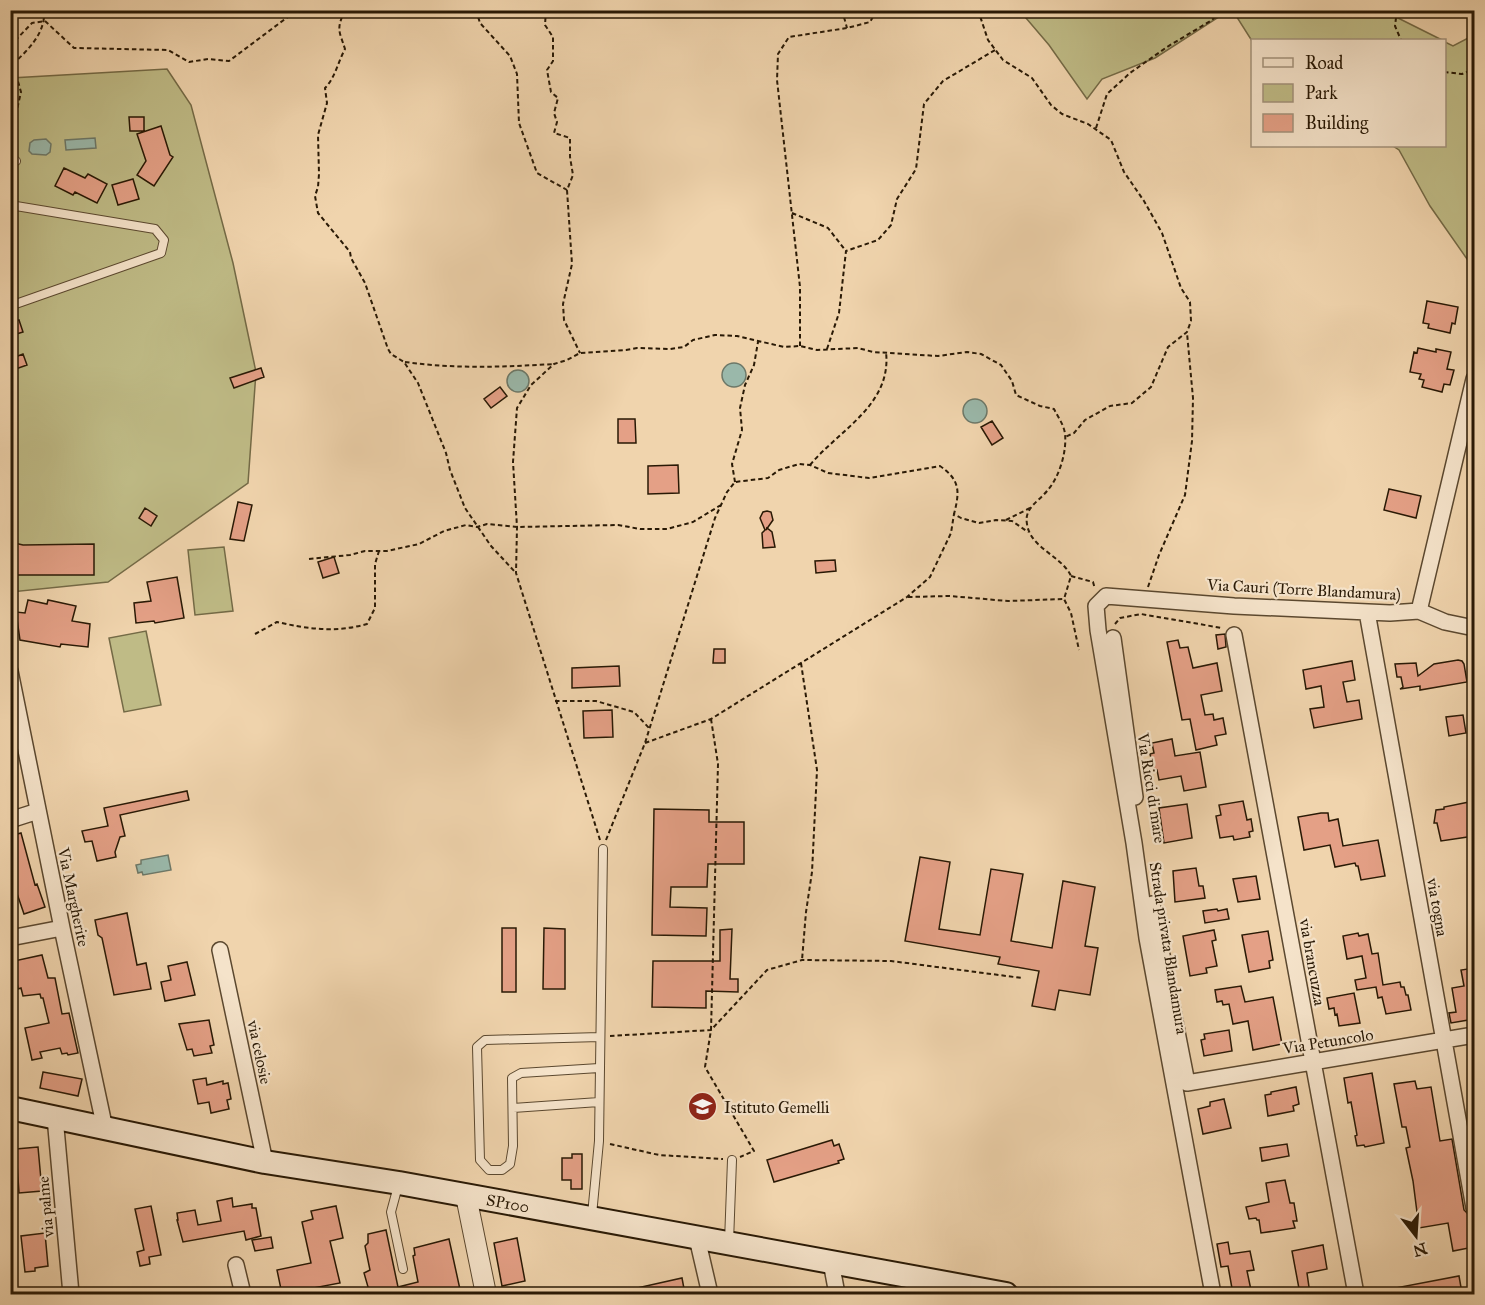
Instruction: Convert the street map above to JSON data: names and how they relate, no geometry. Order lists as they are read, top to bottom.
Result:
{
  "streets": {
    "main road": ["SP100"],
    "street": [
      "Via Cauri (Torre Blandamura)",
      "Via Ricci di mare",
      "Via Margherite",
      "via togna",
      "Strada privata Blandamura",
      "via brancuzza",
      "Via Petuncolo",
      "via celosie",
      "via palme"
    ]
  },
  "crossings": [
    ["Via Cauri (Torre Blandamura)", "via togna"],
    ["Via Cauri (Torre Blandamura)", "Strada privata Blandamura"],
    ["Via Ricci di mare", "Strada privata Blandamura"],
    ["Via Margherite", "SP100"],
    ["via togna", "Via Petuncolo"],
    ["Strada privata Blandamura", "Via Petuncolo"],
    ["via brancuzza", "Via Petuncolo"],
    ["via celosie", "SP100"],
    ["SP100", "via palme"]
  ],
  "places": {
    "school or university": ["Istituto Gemelli"]
  },
  "legend": ["Road", "Park", "Building"],
  "north": "bottom"
}
